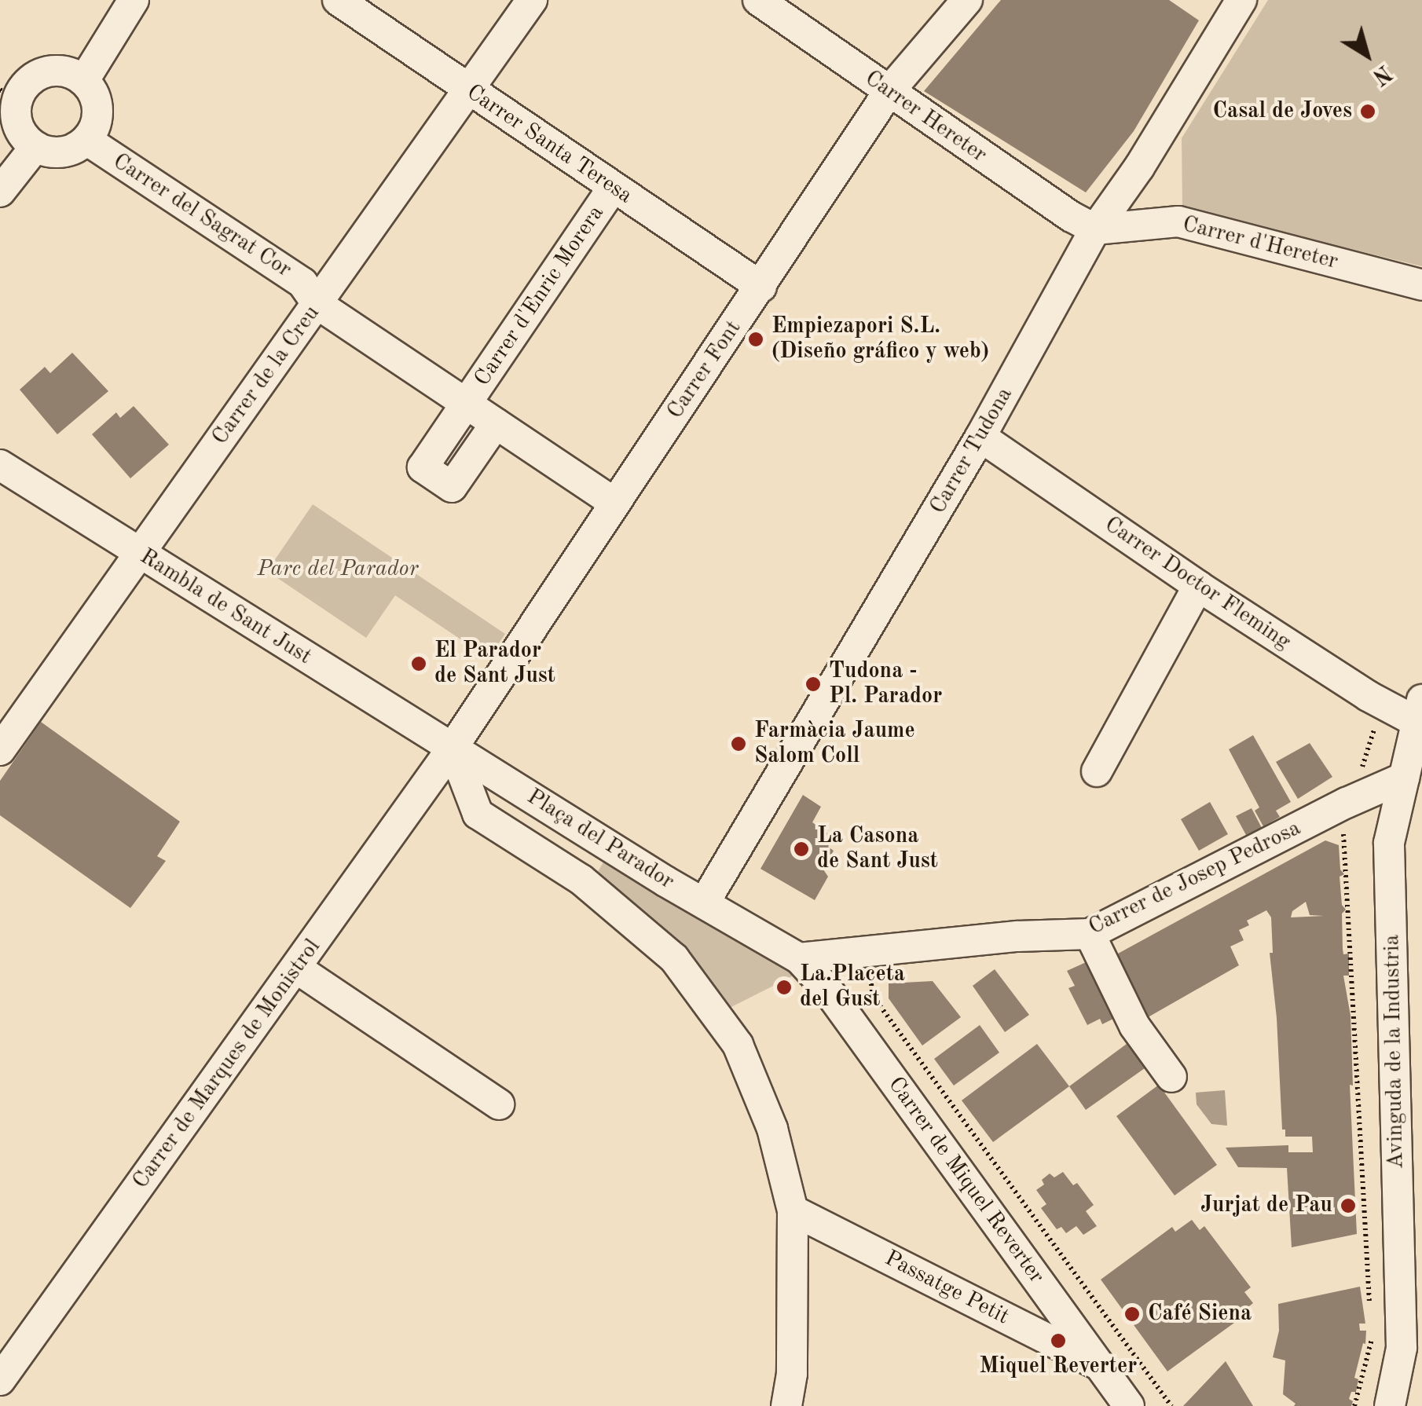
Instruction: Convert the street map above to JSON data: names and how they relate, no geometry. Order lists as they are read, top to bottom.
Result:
{
  "streets": {
    "street": [
      "Carrer Hereter",
      "Carrer Santa Teresa",
      "Carrer del Sagrat Cor",
      "Carrer d'Hereter",
      "Carrer d'Enric Morera",
      "Carrer Font",
      "Carrer de la Creu",
      "Carrer Tudona",
      "Carrer Doctor Fleming",
      "Rambla de Sant Just",
      "Plaça del Parador",
      "Carrer de Josep Pedrosa",
      "Avinguda de la Industria",
      "Carrer de Marques de Monistrol",
      "Carrer de Miquel Reverter",
      "Passatge Petit"
    ]
  },
  "crossings": [
    ["Carrer Hereter", "Carrer d'Hereter"],
    ["Carrer Hereter", "Carrer Font"],
    ["Carrer Hereter", "Carrer Tudona"],
    ["Carrer Santa Teresa", "Carrer d'Enric Morera"],
    ["Carrer Santa Teresa", "Carrer Font"],
    ["Carrer Santa Teresa", "Carrer de la Creu"],
    ["Carrer del Sagrat Cor", "Carrer d'Enric Morera"],
    ["Carrer del Sagrat Cor", "Carrer Font"],
    ["Carrer del Sagrat Cor", "Carrer de la Creu"],
    ["Carrer d'Hereter", "Carrer Tudona"],
    ["Carrer Font", "Rambla de Sant Just"],
    ["Carrer Font", "Plaça del Parador"],
    ["Carrer Font", "Carrer de Marques de Monistrol"],
    ["Carrer de la Creu", "Rambla de Sant Just"],
    ["Carrer Tudona", "Carrer Doctor Fleming"],
    ["Carrer Tudona", "Plaça del Parador"],
    ["Carrer Doctor Fleming", "Avinguda de la Industria"],
    ["Rambla de Sant Just", "Plaça del Parador"],
    ["Rambla de Sant Just", "Carrer de Marques de Monistrol"],
    ["Plaça del Parador", "Carrer de Josep Pedrosa"],
    ["Plaça del Parador", "Carrer de Marques de Monistrol"],
    ["Plaça del Parador", "Carrer de Miquel Reverter"],
    ["Carrer de Josep Pedrosa", "Avinguda de la Industria"],
    ["Carrer de Josep Pedrosa", "Carrer de Miquel Reverter"],
    ["Carrer de Miquel Reverter", "Passatge Petit"]
  ],
  "parks": ["Parc del Parador"],
  "places": [
    "Casal de Joves",
    "Empiezapori S.L. (Diseño gráfico y web)",
    "El Parador de Sant Just",
    "Tudona - Pl. Parador",
    "Farmàcia Jaume Salom Coll",
    "La Casona de Sant Just",
    "La.Placeta del Gust",
    "Jurjat de Pau",
    "Café Siena",
    "Miquel Reverter"
  ],
  "north": "bottom right"
}
